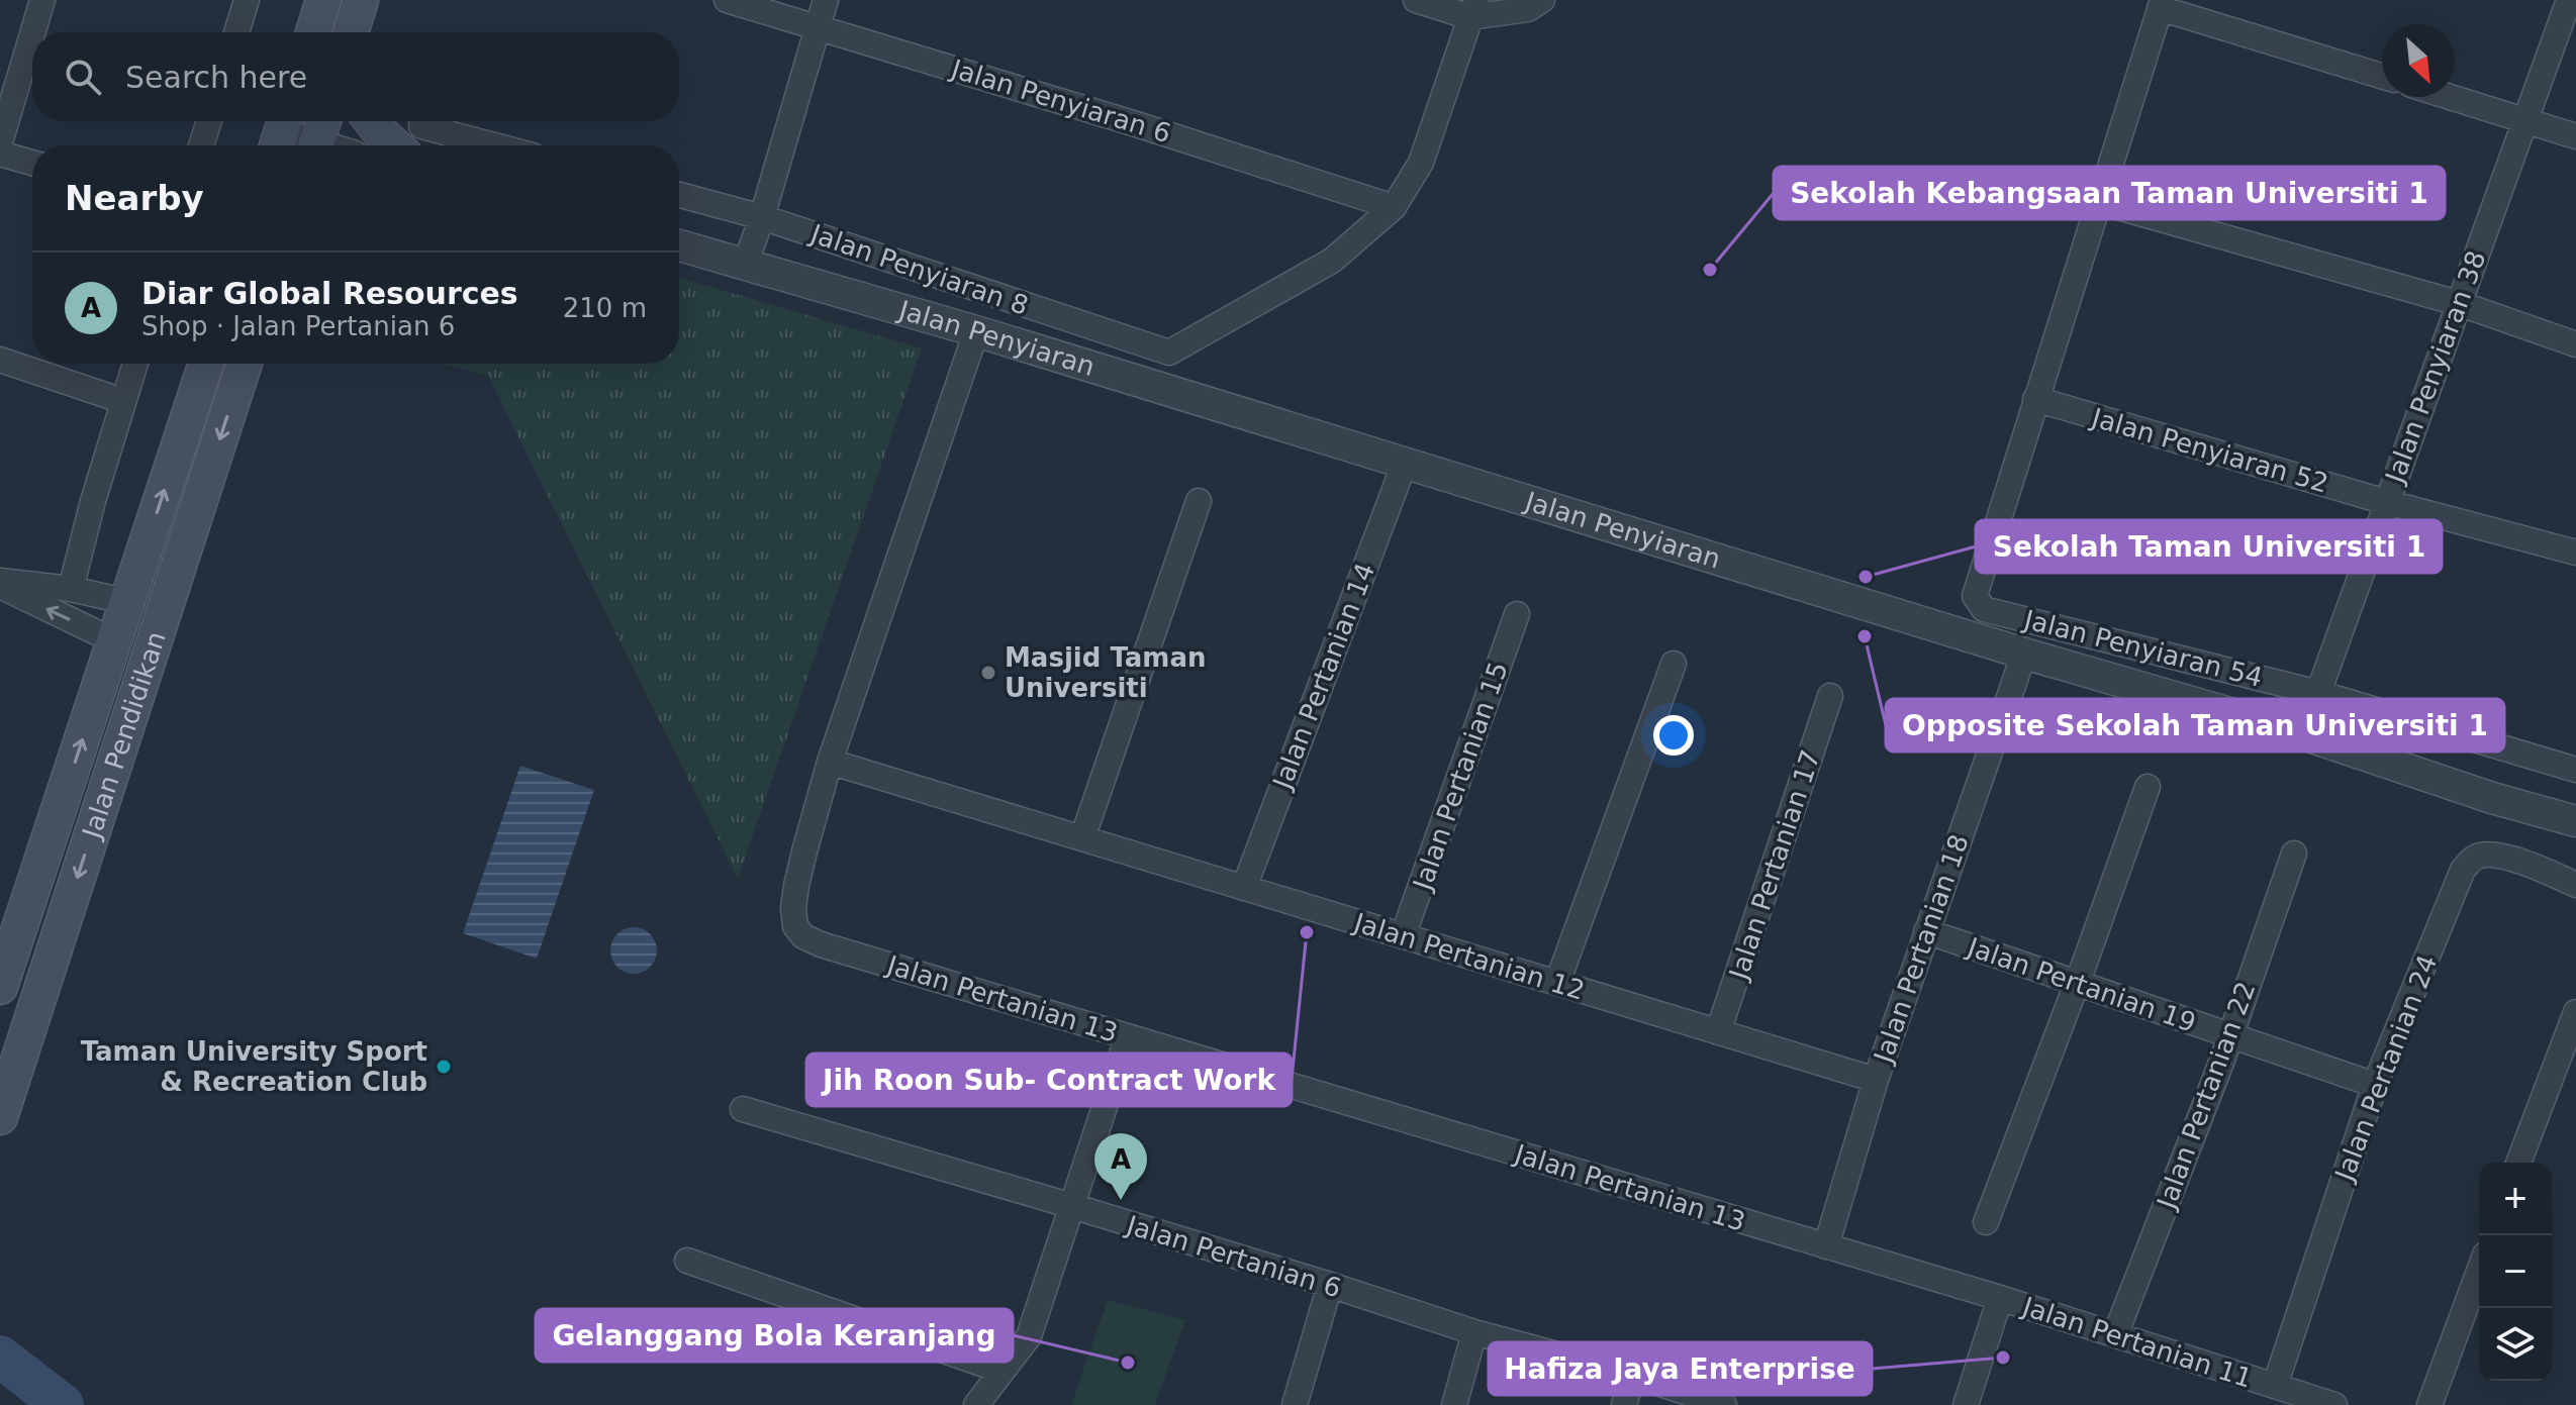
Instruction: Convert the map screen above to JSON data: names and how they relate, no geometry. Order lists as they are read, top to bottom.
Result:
{
  "streets": {
    "main road": ["Jalan Pendidikan"],
    "street": [
      "Jalan Penyiaran 6",
      "Jalan Penyiaran 8",
      "Jalan Penyiaran",
      "Jalan Penyiaran 38",
      "Jalan Penyiaran 52",
      "Jalan Penyiaran 54",
      "Jalan Pertanian 14",
      "Jalan Pertanian 15",
      "Jalan Pertanian 17",
      "Jalan Pertanian 18",
      "Jalan Pertanian 12",
      "Jalan Pertanian 19",
      "Jalan Pertanian 13",
      "Jalan Pertanian 24",
      "Jalan Pertanian 22",
      "Jalan Pertanian 6",
      "Jalan Pertanian 11"
    ]
  },
  "crossings": [
    ["Jalan Penyiaran 6", "Jalan Penyiaran 8"],
    ["Jalan Penyiaran", "Jalan Penyiaran 38"],
    ["Jalan Penyiaran", "Jalan Pertanian 14"],
    ["Jalan Penyiaran", "Jalan Pertanian 18"],
    ["Jalan Penyiaran", "Jalan Pertanian 13"],
    ["Jalan Penyiaran 38", "Jalan Penyiaran 52"],
    ["Jalan Penyiaran 38", "Jalan Penyiaran 54"],
    ["Jalan Penyiaran 52", "Jalan Penyiaran 54"],
    ["Jalan Pertanian 14", "Jalan Pertanian 12"],
    ["Jalan Pertanian 15", "Jalan Pertanian 12"],
    ["Jalan Pertanian 17", "Jalan Pertanian 12"],
    ["Jalan Pertanian 18", "Jalan Pertanian 12"],
    ["Jalan Pertanian 18", "Jalan Pertanian 19"],
    ["Jalan Pertanian 18", "Jalan Pertanian 13"],
    ["Jalan Pertanian 12", "Jalan Pertanian 13"],
    ["Jalan Pertanian 19", "Jalan Pertanian 24"],
    ["Jalan Pertanian 19", "Jalan Pertanian 22"],
    ["Jalan Pertanian 13", "Jalan Pertanian 11"],
    ["Jalan Pertanian 24", "Jalan Pertanian 11"],
    ["Jalan Pertanian 22", "Jalan Pertanian 11"]
  ],
  "places": [
    "Sekolah Kebangsaan Taman Universiti 1",
    "Sekolah Taman Universiti 1",
    "Opposite Sekolah Taman Universiti 1",
    "Masjid Taman Universiti",
    "Jih Roon Sub- Contract Work",
    "Taman University Sport & Recreation Club",
    "Hafiza Jaya Enterprise",
    "Gelanggang Bola Keranjang"
  ],
  "north": "bottom right",
  "page": {
    "search": "Search here",
    "heading": "Nearby",
    "list": [
      {
        "mark": "A",
        "name": "Diar Global Resources",
        "note": "Shop · Jalan Pertanian 6",
        "value": "210 m"
      }
    ],
    "pins": "A",
    "map_buttons": ["+", "−"]
  }
}
